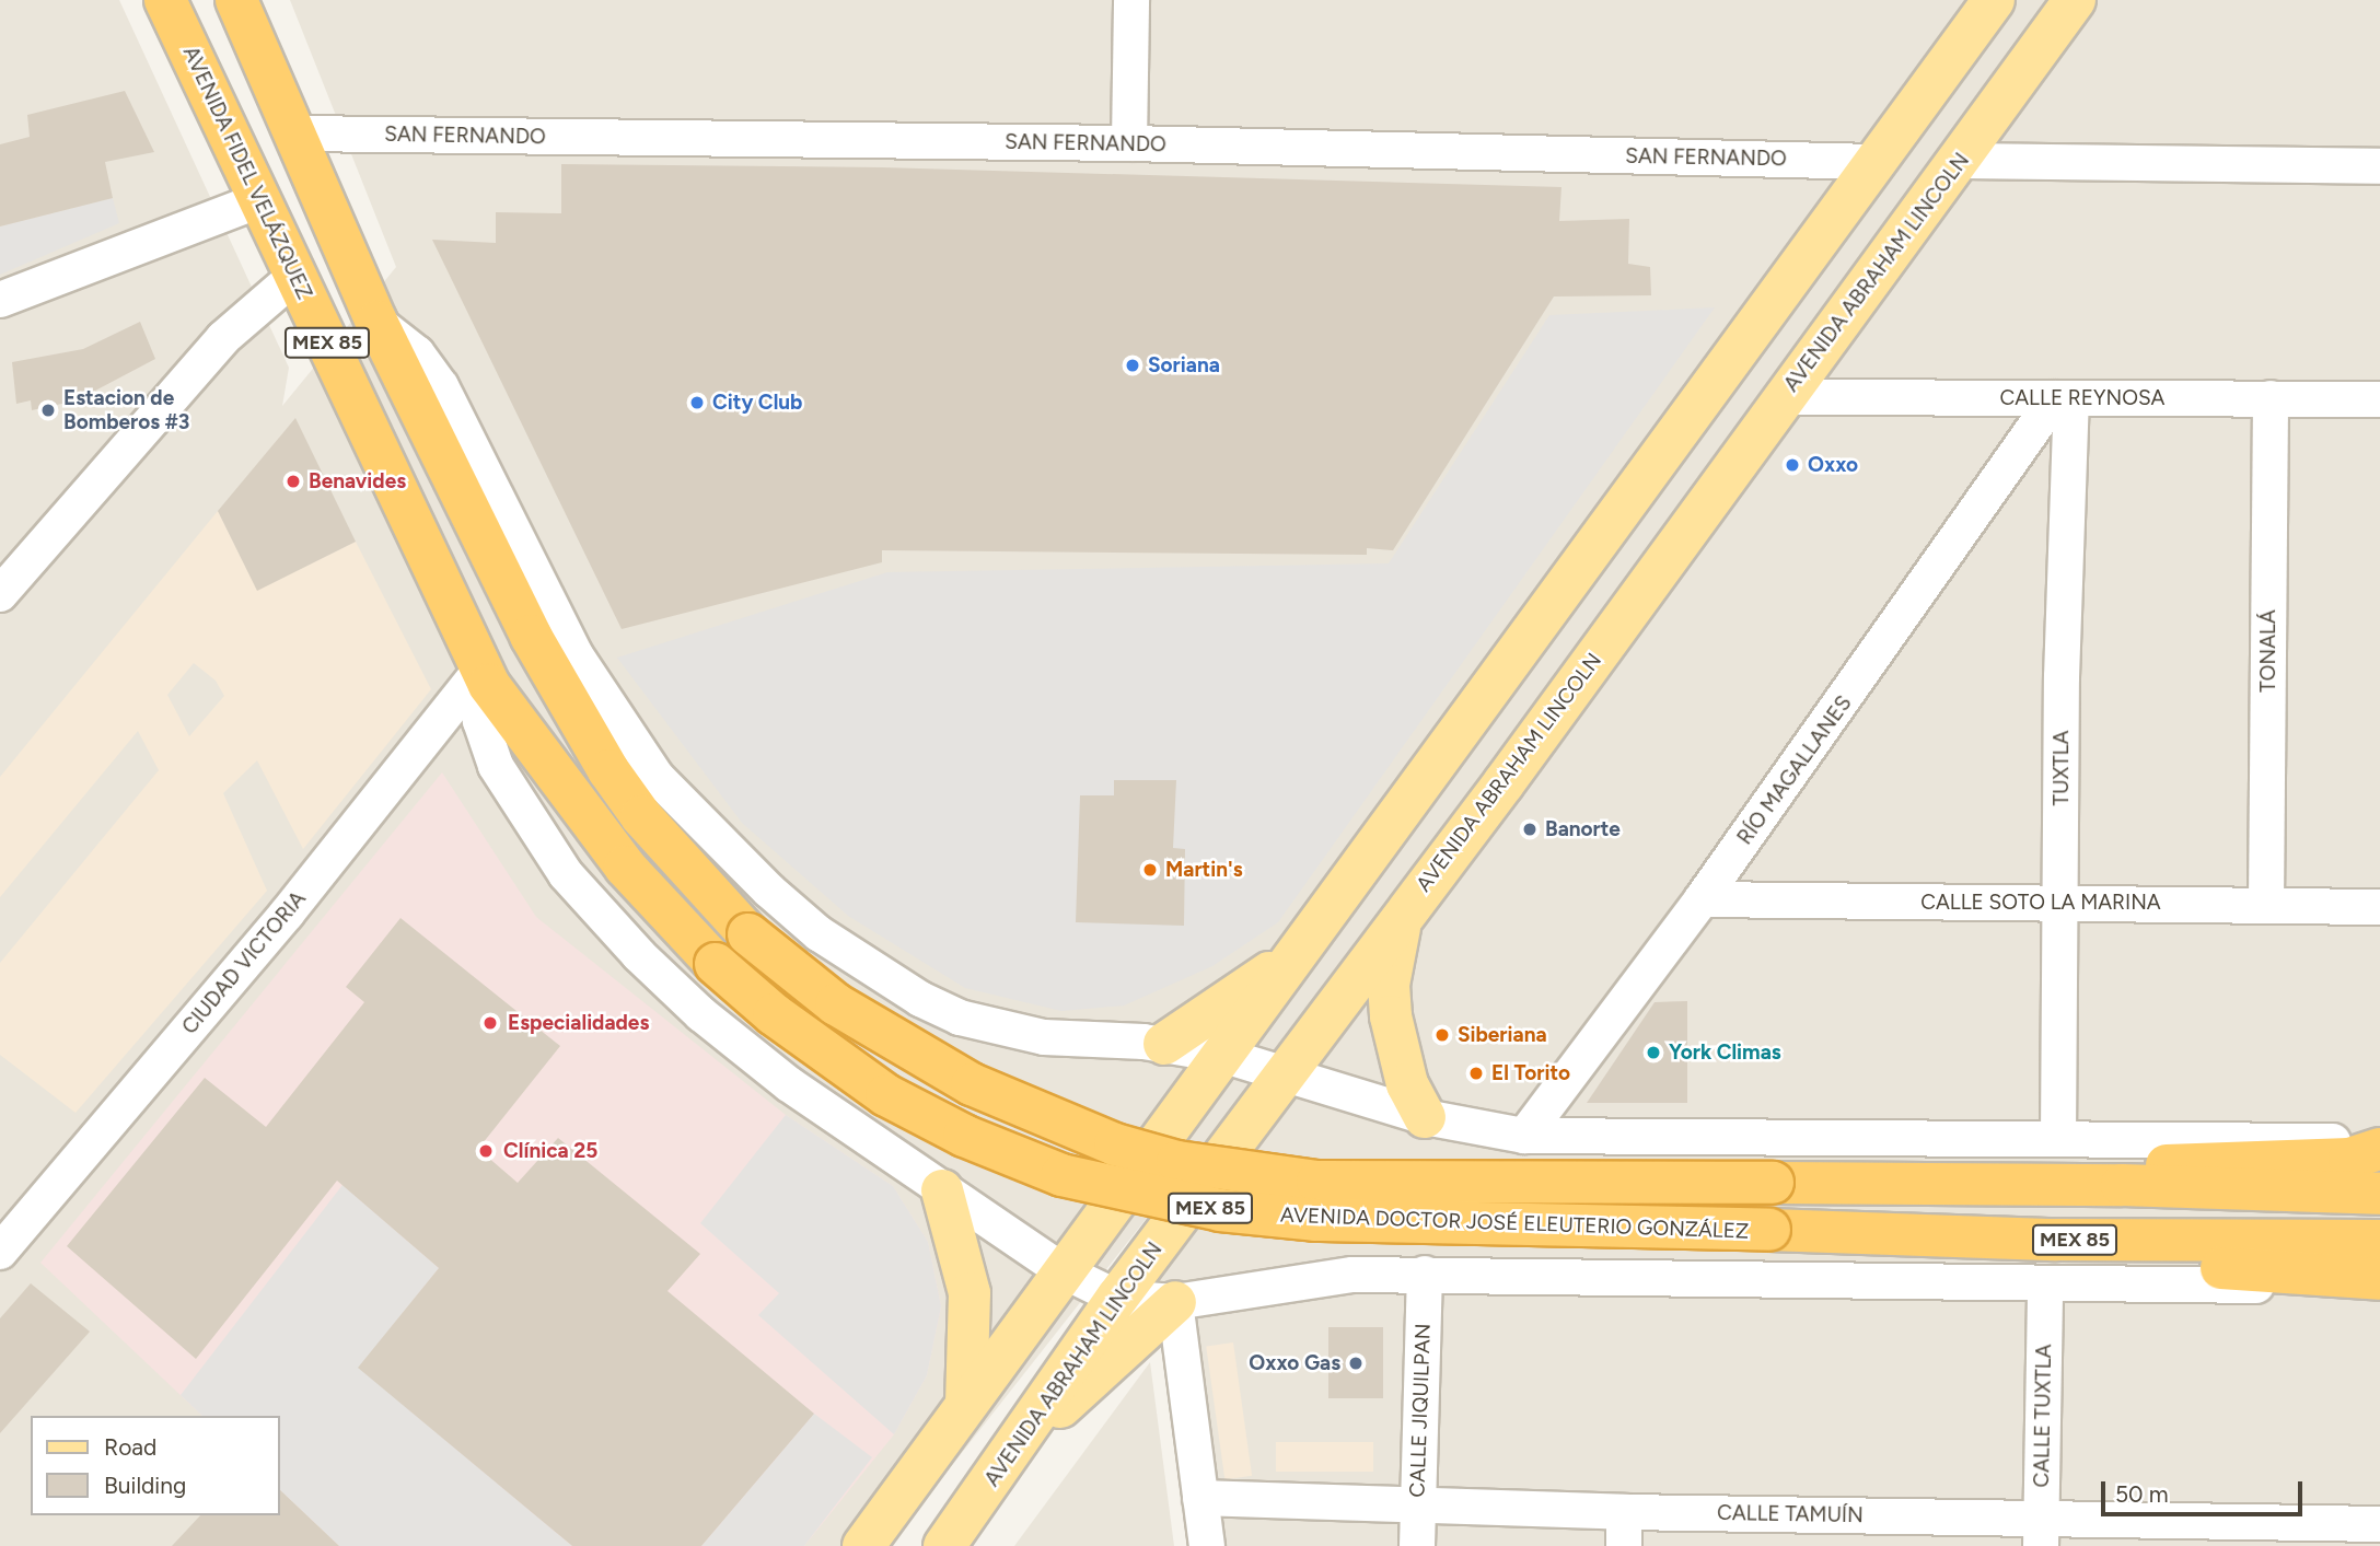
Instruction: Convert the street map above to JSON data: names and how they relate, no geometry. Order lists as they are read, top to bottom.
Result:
{
  "streets": {
    "highway": ["AVENIDA FIDEL VELÁZQUEZ", "MEX 85", "AVENIDA DOCTOR JOSÉ ELEUTERIO GONZÁLEZ"],
    "main road": ["AVENIDA ABRAHAM LINCOLN"],
    "street": [
      "SAN FERNANDO",
      "CALLE REYNOSA",
      "TONALÁ",
      "TUXTLA",
      "RÍO MAGALLANES",
      "CALLE SOTO LA MARINA",
      "CIUDAD VICTORIA",
      "CALLE JIQUILPAN",
      "CALLE TUXTLA",
      "CALLE TAMUÍN"
    ]
  },
  "crossings": [
    ["SAN FERNANDO", "MEX 85"],
    ["AVENIDA FIDEL VELÁZQUEZ", "CIUDAD VICTORIA"],
    ["AVENIDA FIDEL VELÁZQUEZ", "AVENIDA DOCTOR JOSÉ ELEUTERIO GONZÁLEZ"],
    ["AVENIDA ABRAHAM LINCOLN", "CALLE REYNOSA"],
    ["MEX 85", "AVENIDA DOCTOR JOSÉ ELEUTERIO GONZÁLEZ"],
    ["CALLE REYNOSA", "TONALÁ"],
    ["CALLE REYNOSA", "TUXTLA"],
    ["CALLE REYNOSA", "RÍO MAGALLANES"],
    ["TONALÁ", "CALLE SOTO LA MARINA"],
    ["TUXTLA", "RÍO MAGALLANES"],
    ["TUXTLA", "CALLE SOTO LA MARINA"],
    ["RÍO MAGALLANES", "CALLE SOTO LA MARINA"],
    ["CALLE JIQUILPAN", "CALLE TAMUÍN"],
    ["CALLE TUXTLA", "CALLE TAMUÍN"]
  ],
  "places": [
    "Soriana",
    "City Club",
    "Estacion de Bomberos #3",
    "Oxxo",
    "Benavides",
    "Banorte",
    "Martin's",
    "Especialidades",
    "Siberiana",
    "York Climas",
    "El Torito",
    "Clínica 25",
    "Oxxo Gas"
  ],
  "legend": ["Road", "Building"],
  "scale_bar": "50 m"
}
